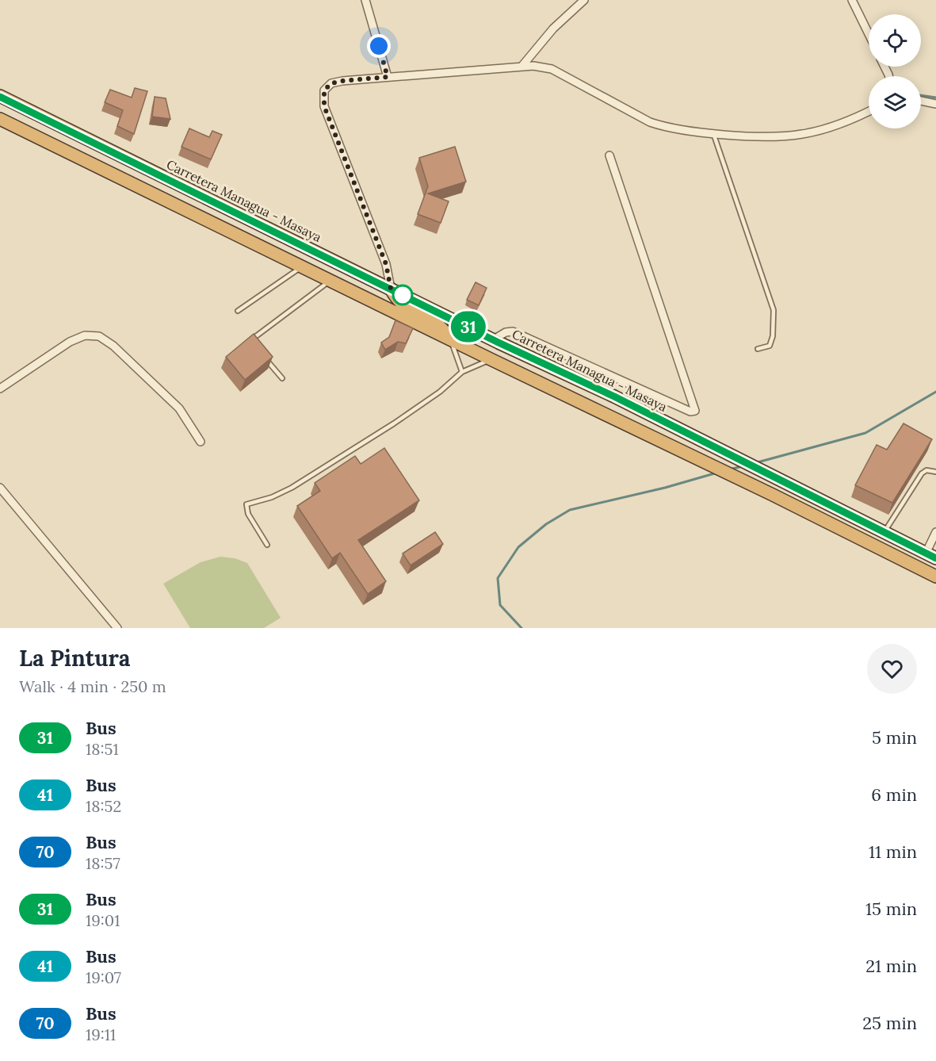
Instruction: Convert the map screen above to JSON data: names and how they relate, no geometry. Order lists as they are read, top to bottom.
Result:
{
  "streets": {
    "highway": ["Carretera Managua - Masaya"]
  },
  "lines": ["bus line 31"],
  "page": {
    "on_map": "31",
    "heading": ["La Pintura", "Walk · 4 min · 250 m"],
    "list": [
      {
        "mark": "31",
        "name": "Bus",
        "note": "18:51",
        "value": "5 min"
      },
      {
        "mark": "41",
        "name": "Bus",
        "note": "18:52",
        "value": "6 min"
      },
      {
        "mark": "70",
        "name": "Bus",
        "note": "18:57",
        "value": "11 min"
      },
      {
        "mark": "31",
        "name": "Bus",
        "note": "19:01",
        "value": "15 min"
      },
      {
        "mark": "41",
        "name": "Bus",
        "note": "19:07",
        "value": "21 min"
      },
      {
        "mark": "70",
        "name": "Bus",
        "note": "19:11",
        "value": "25 min"
      }
    ]
  }
}
